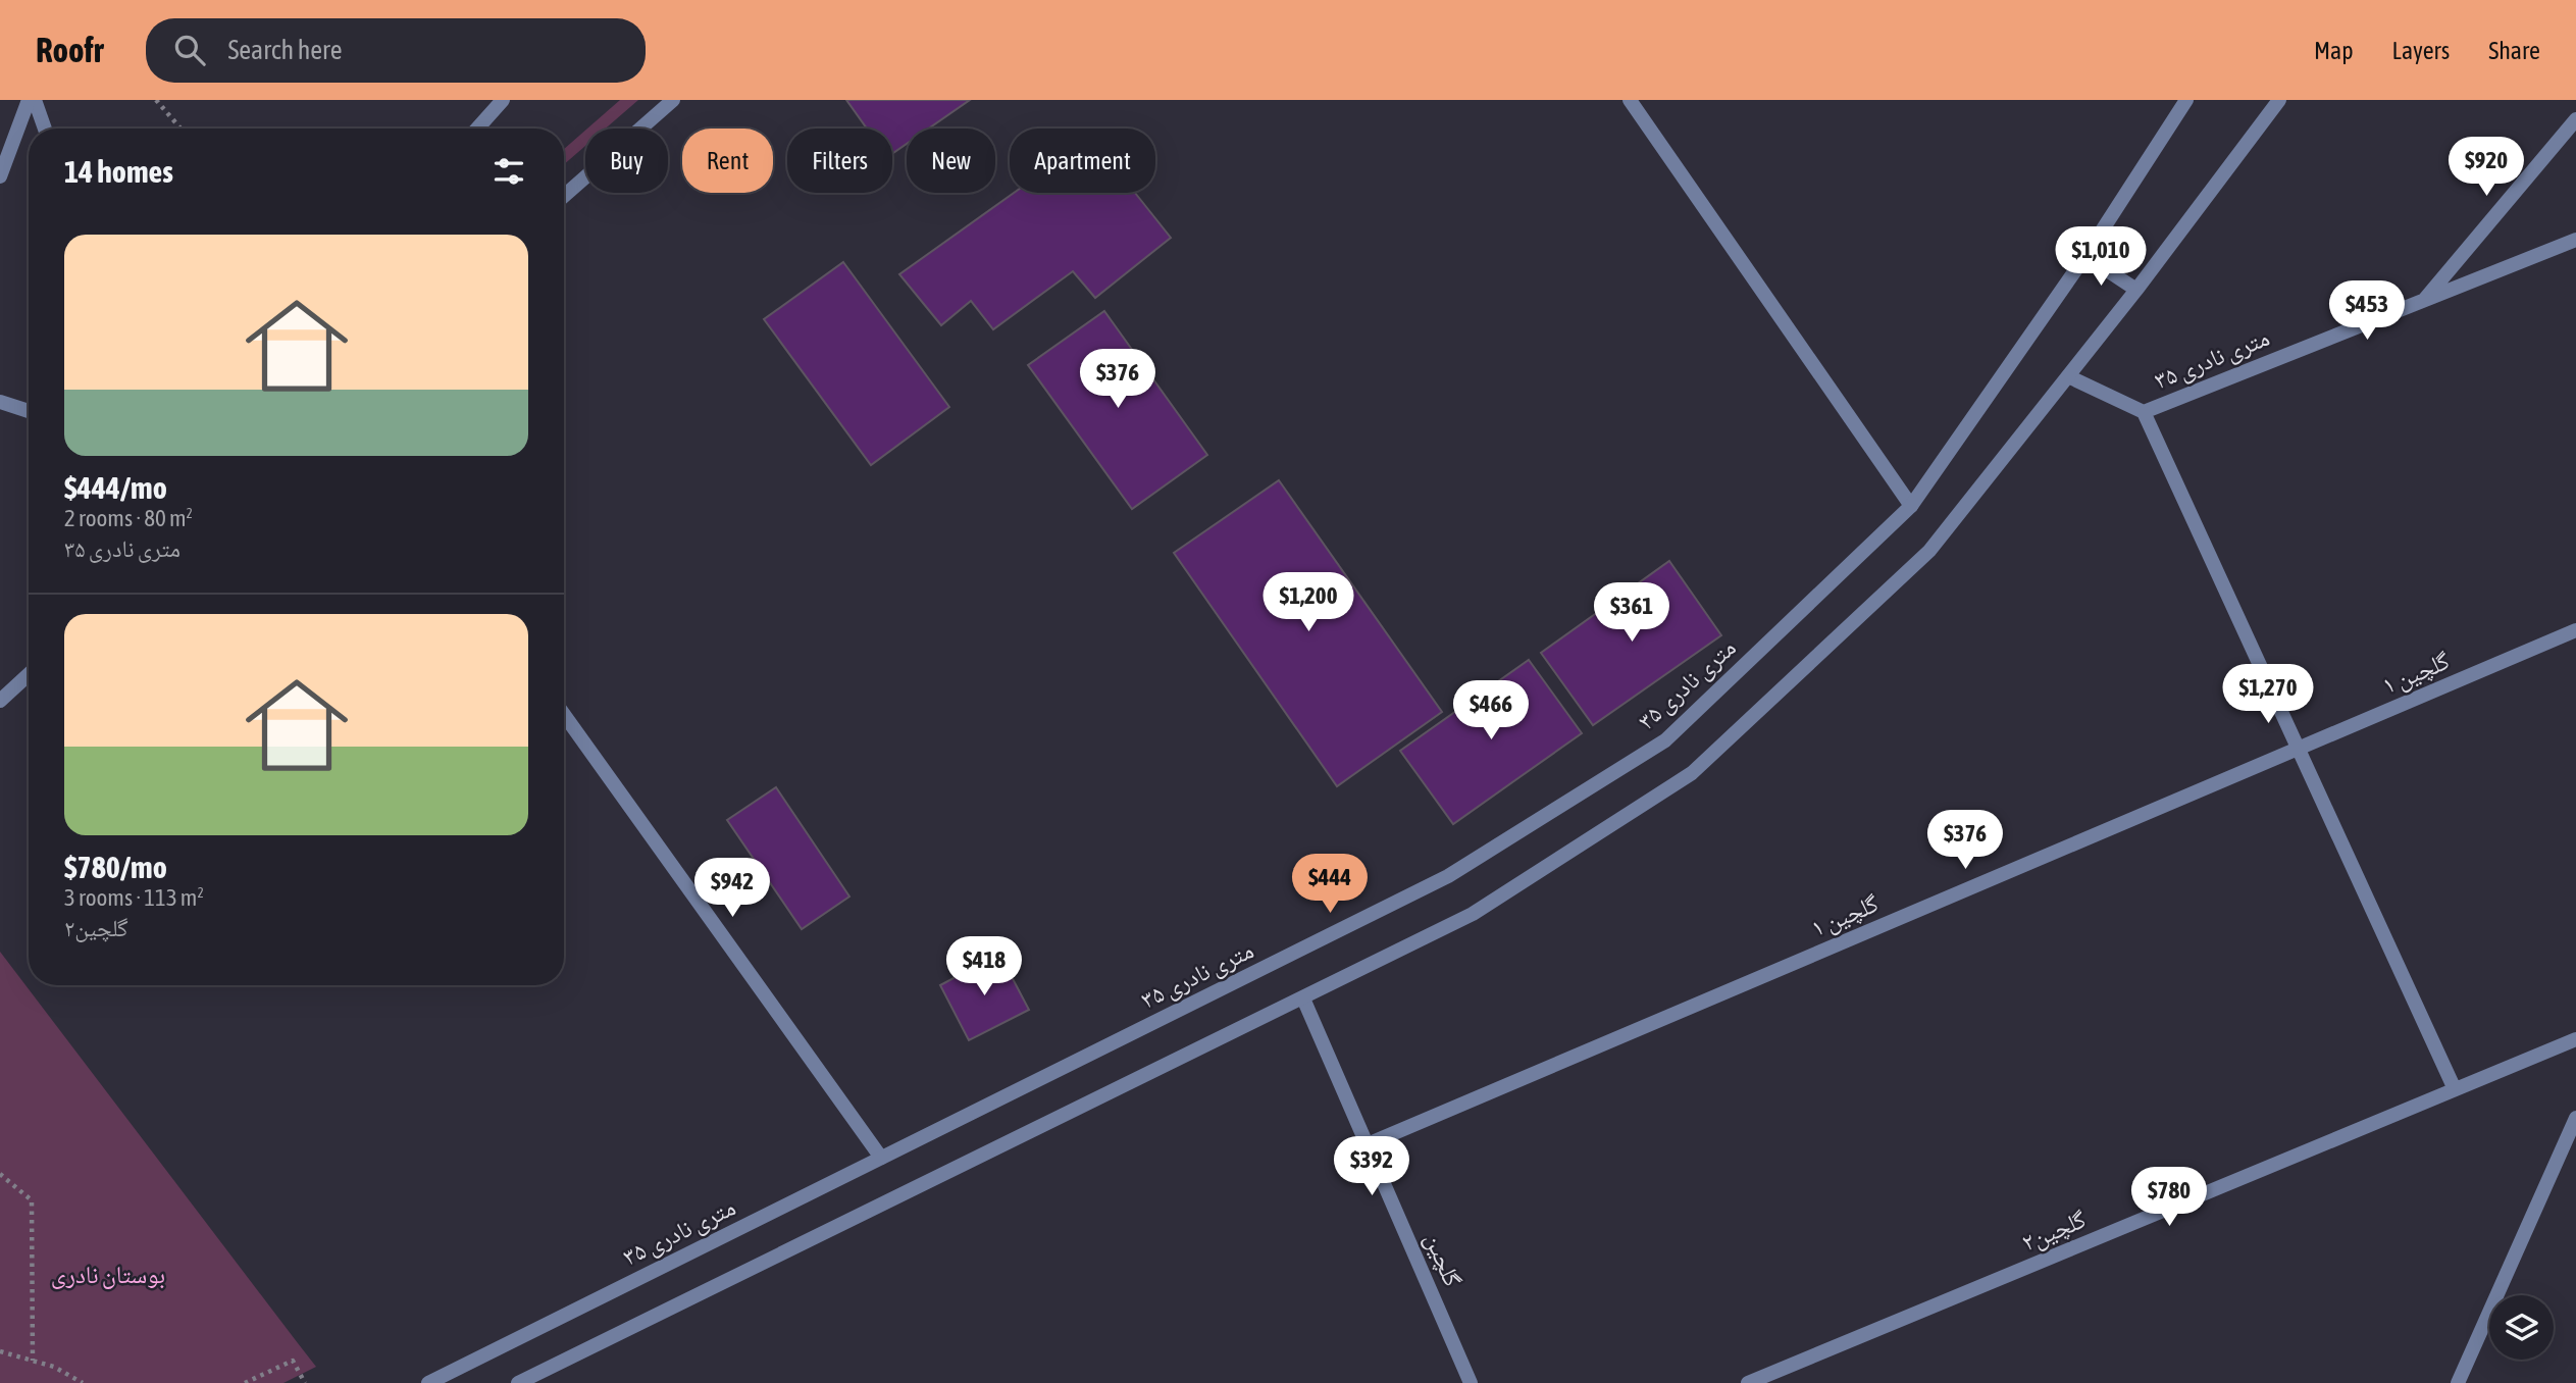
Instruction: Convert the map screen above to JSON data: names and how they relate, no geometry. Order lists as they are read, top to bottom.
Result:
{
  "streets": {
    "street": [
      "۳۵ متری نادری",
      "گلچین ۱",
      "گلچین۲",
      "گلچین"
    ]
  },
  "crossings": [
    ["گلچین ۱", "گلچین"]
  ],
  "parks": ["بوستان نادری"],
  "page": {
    "header": "Roofr",
    "search": "Search here",
    "nav": ["Map", "Layers", "Share"],
    "chip": [
      "Buy",
      "Rent",
      "Filters",
      "New",
      "Apartment"
    ],
    "heading": "14 homes",
    "price": [
      "$920",
      "$1,010",
      "$453",
      "$376",
      "$1,200",
      "$361",
      "$1,270",
      "$466",
      "$376",
      "$444",
      "$942",
      "$418",
      "$392",
      "$780"
    ],
    "list": [
      {
        "name": "$444/mo",
        "note": "2 rooms · 80 m² · ۳۵ متری نادری"
      },
      {
        "name": "$780/mo",
        "note": "3 rooms · 113 m² · گلچین۲"
      }
    ]
  }
}
